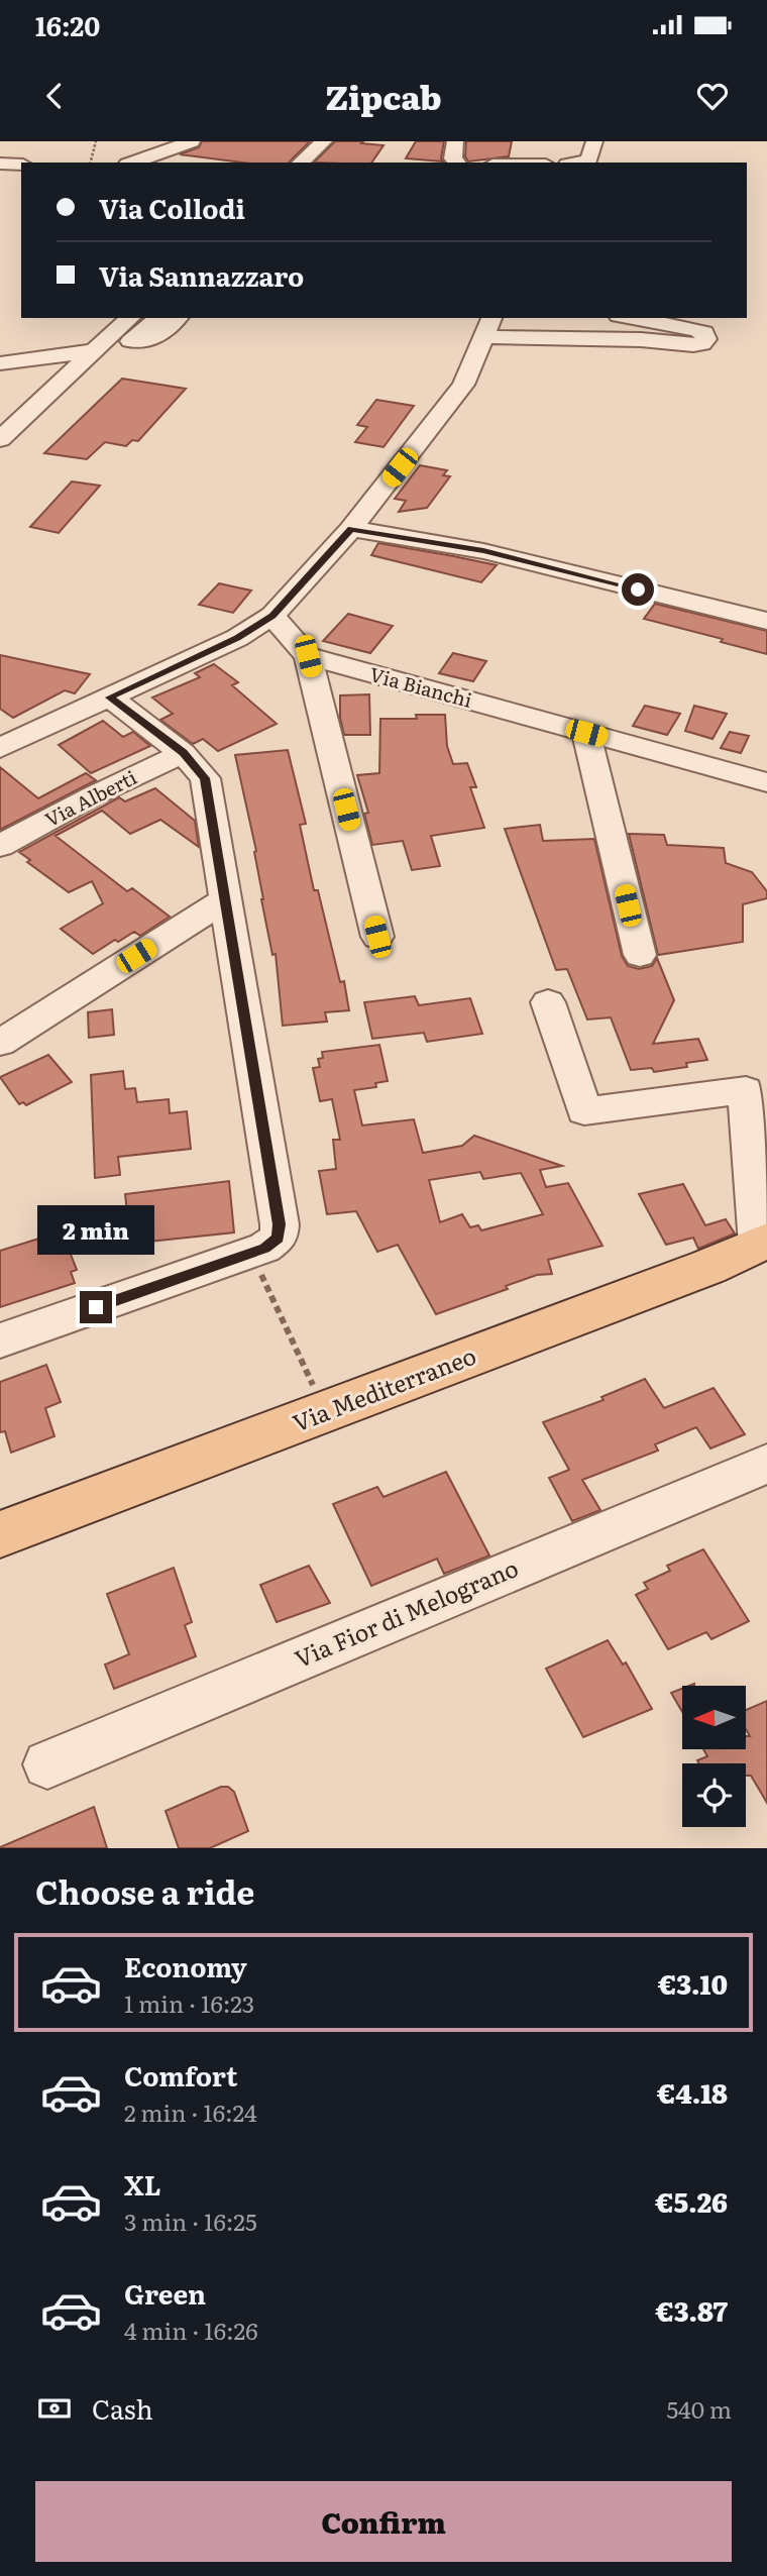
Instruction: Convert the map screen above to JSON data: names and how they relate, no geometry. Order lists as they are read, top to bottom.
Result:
{
  "streets": {
    "main road": ["Via Mediterraneo"],
    "street": ["Via Bianchi", "Via Alberti", "Via Fior di Melograno"]
  },
  "north": "left",
  "page": {
    "status": "16:20",
    "header": "Zipcab",
    "banner": ["Via Collodi", "Via Sannazzaro"],
    "bubble": "2 min",
    "heading": "Choose a ride",
    "list": [
      {
        "name": "Economy",
        "note": "1 min · 16:23",
        "value": "€3.10"
      },
      {
        "name": "Comfort",
        "note": "2 min · 16:24",
        "value": "€4.18"
      },
      {
        "name": "XL",
        "note": "3 min · 16:25",
        "value": "€5.26"
      },
      {
        "name": "Green",
        "note": "4 min · 16:26",
        "value": "€3.87"
      }
    ],
    "pay": ["Cash", "540 m"],
    "buttons": "Confirm"
  }
}
